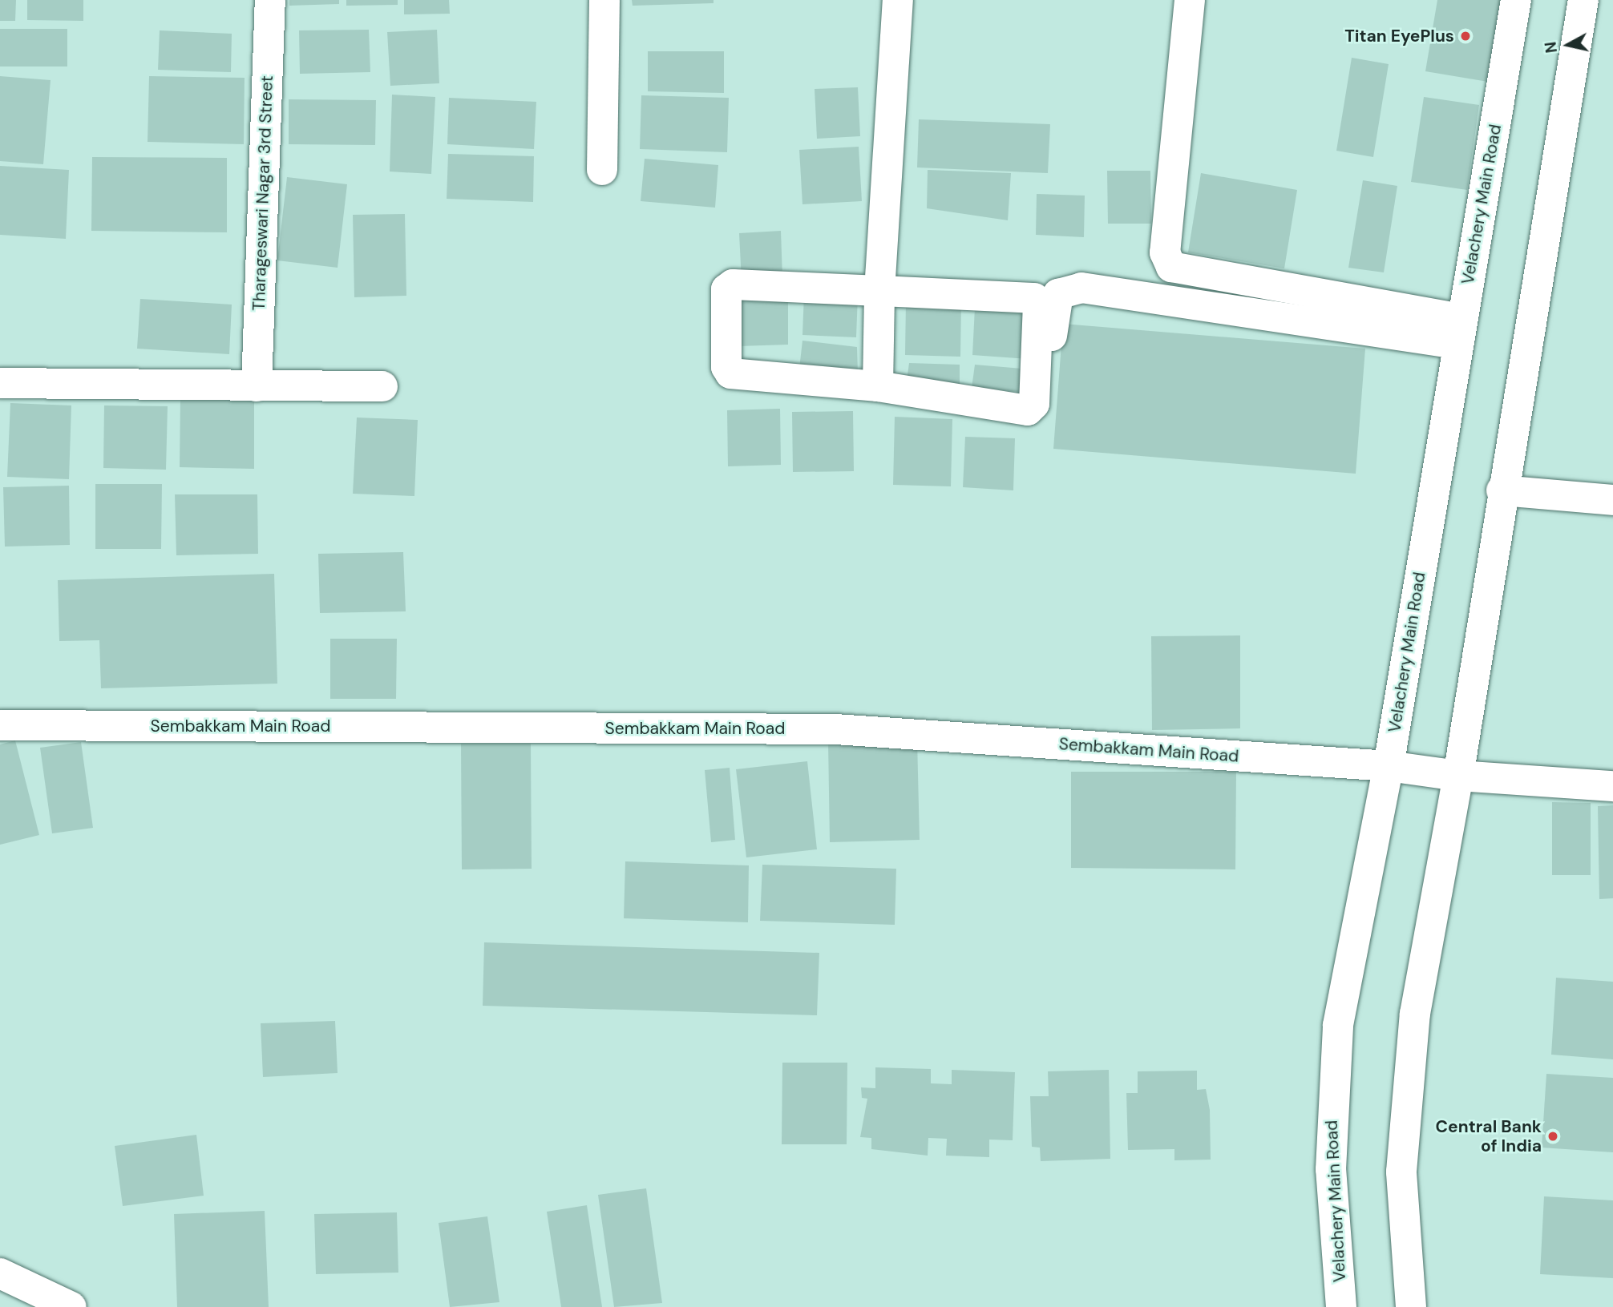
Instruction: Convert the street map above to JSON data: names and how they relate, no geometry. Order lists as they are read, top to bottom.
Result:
{
  "streets": {
    "street": ["Tharageswari Nagar 3rd Street", "Velachery Main Road", "Sembakkam Main Road"]
  },
  "crossings": [
    ["Velachery Main Road", "Sembakkam Main Road"]
  ],
  "places": ["Titan EyePlus", "Central Bank of India"],
  "north": "left"
}
